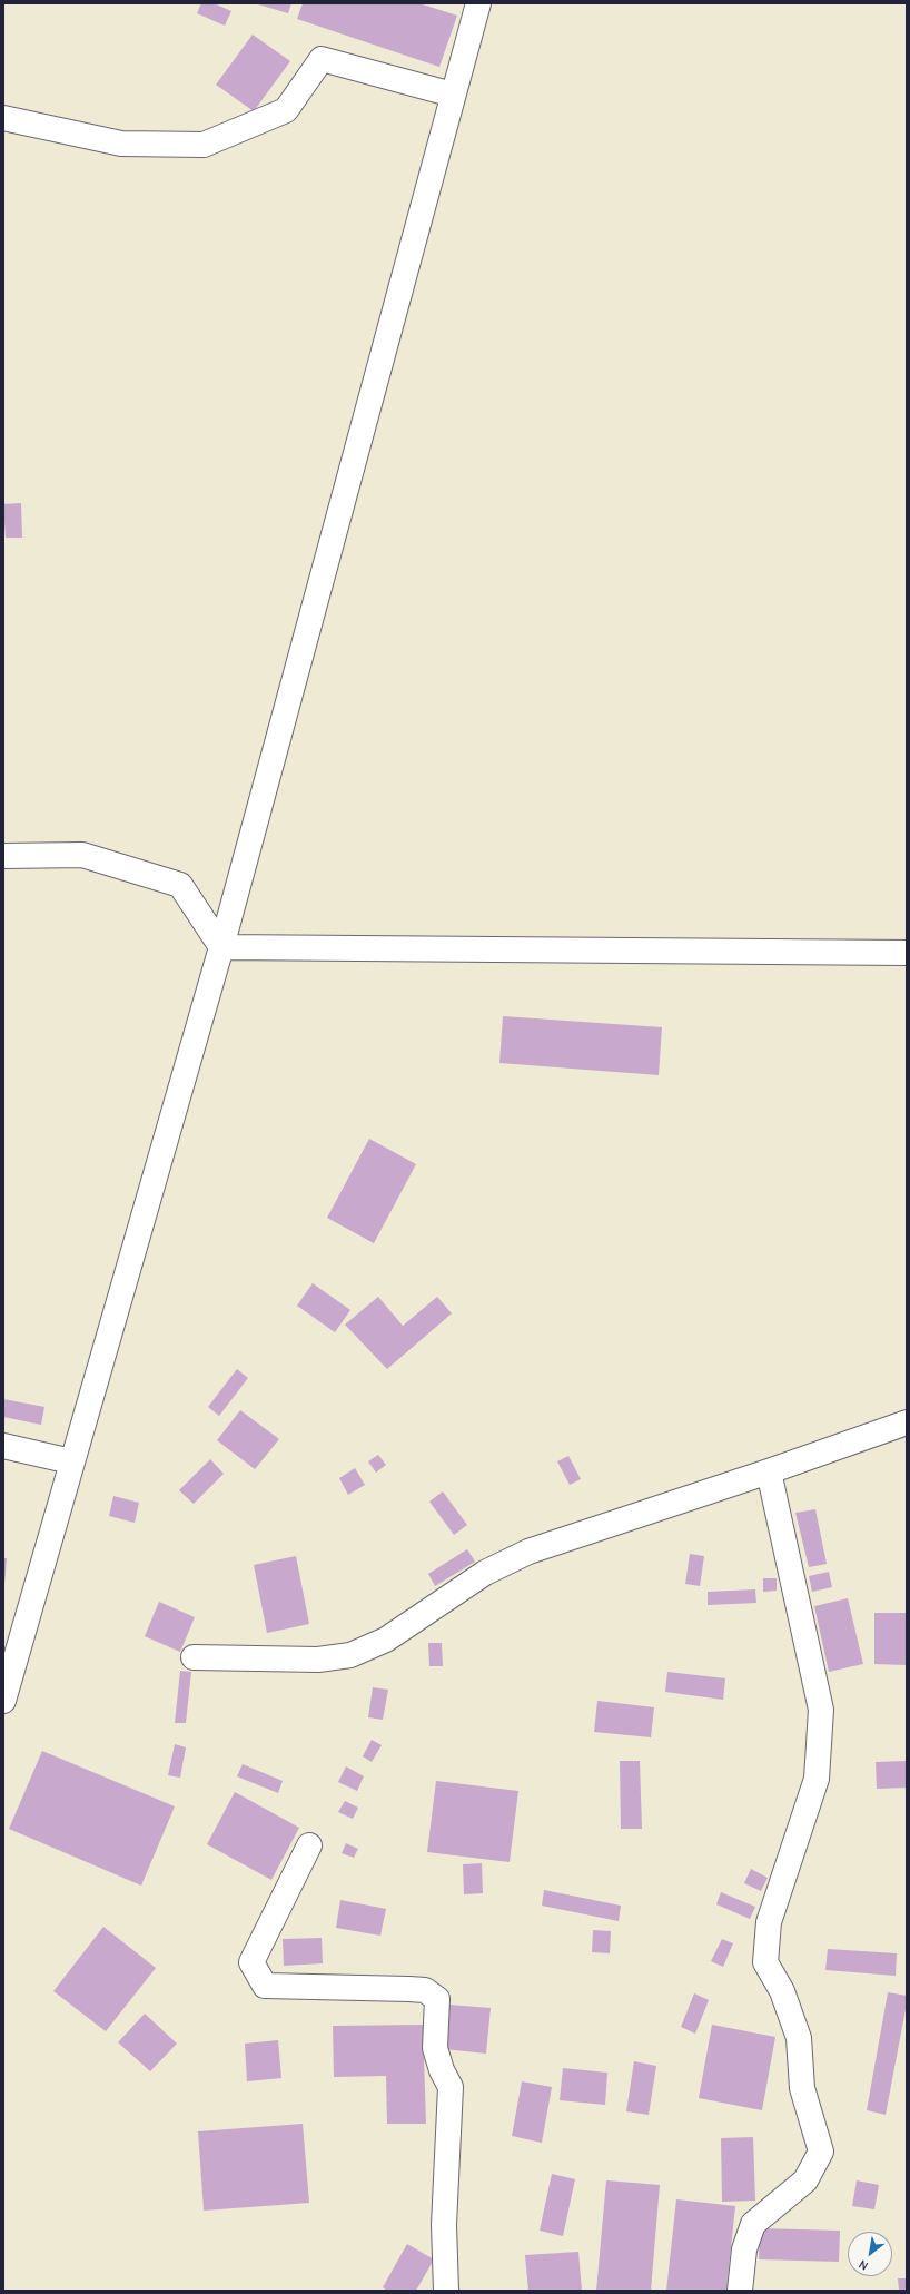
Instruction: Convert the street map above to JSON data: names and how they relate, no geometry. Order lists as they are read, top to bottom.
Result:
{
  "north": "bottom left"
}
